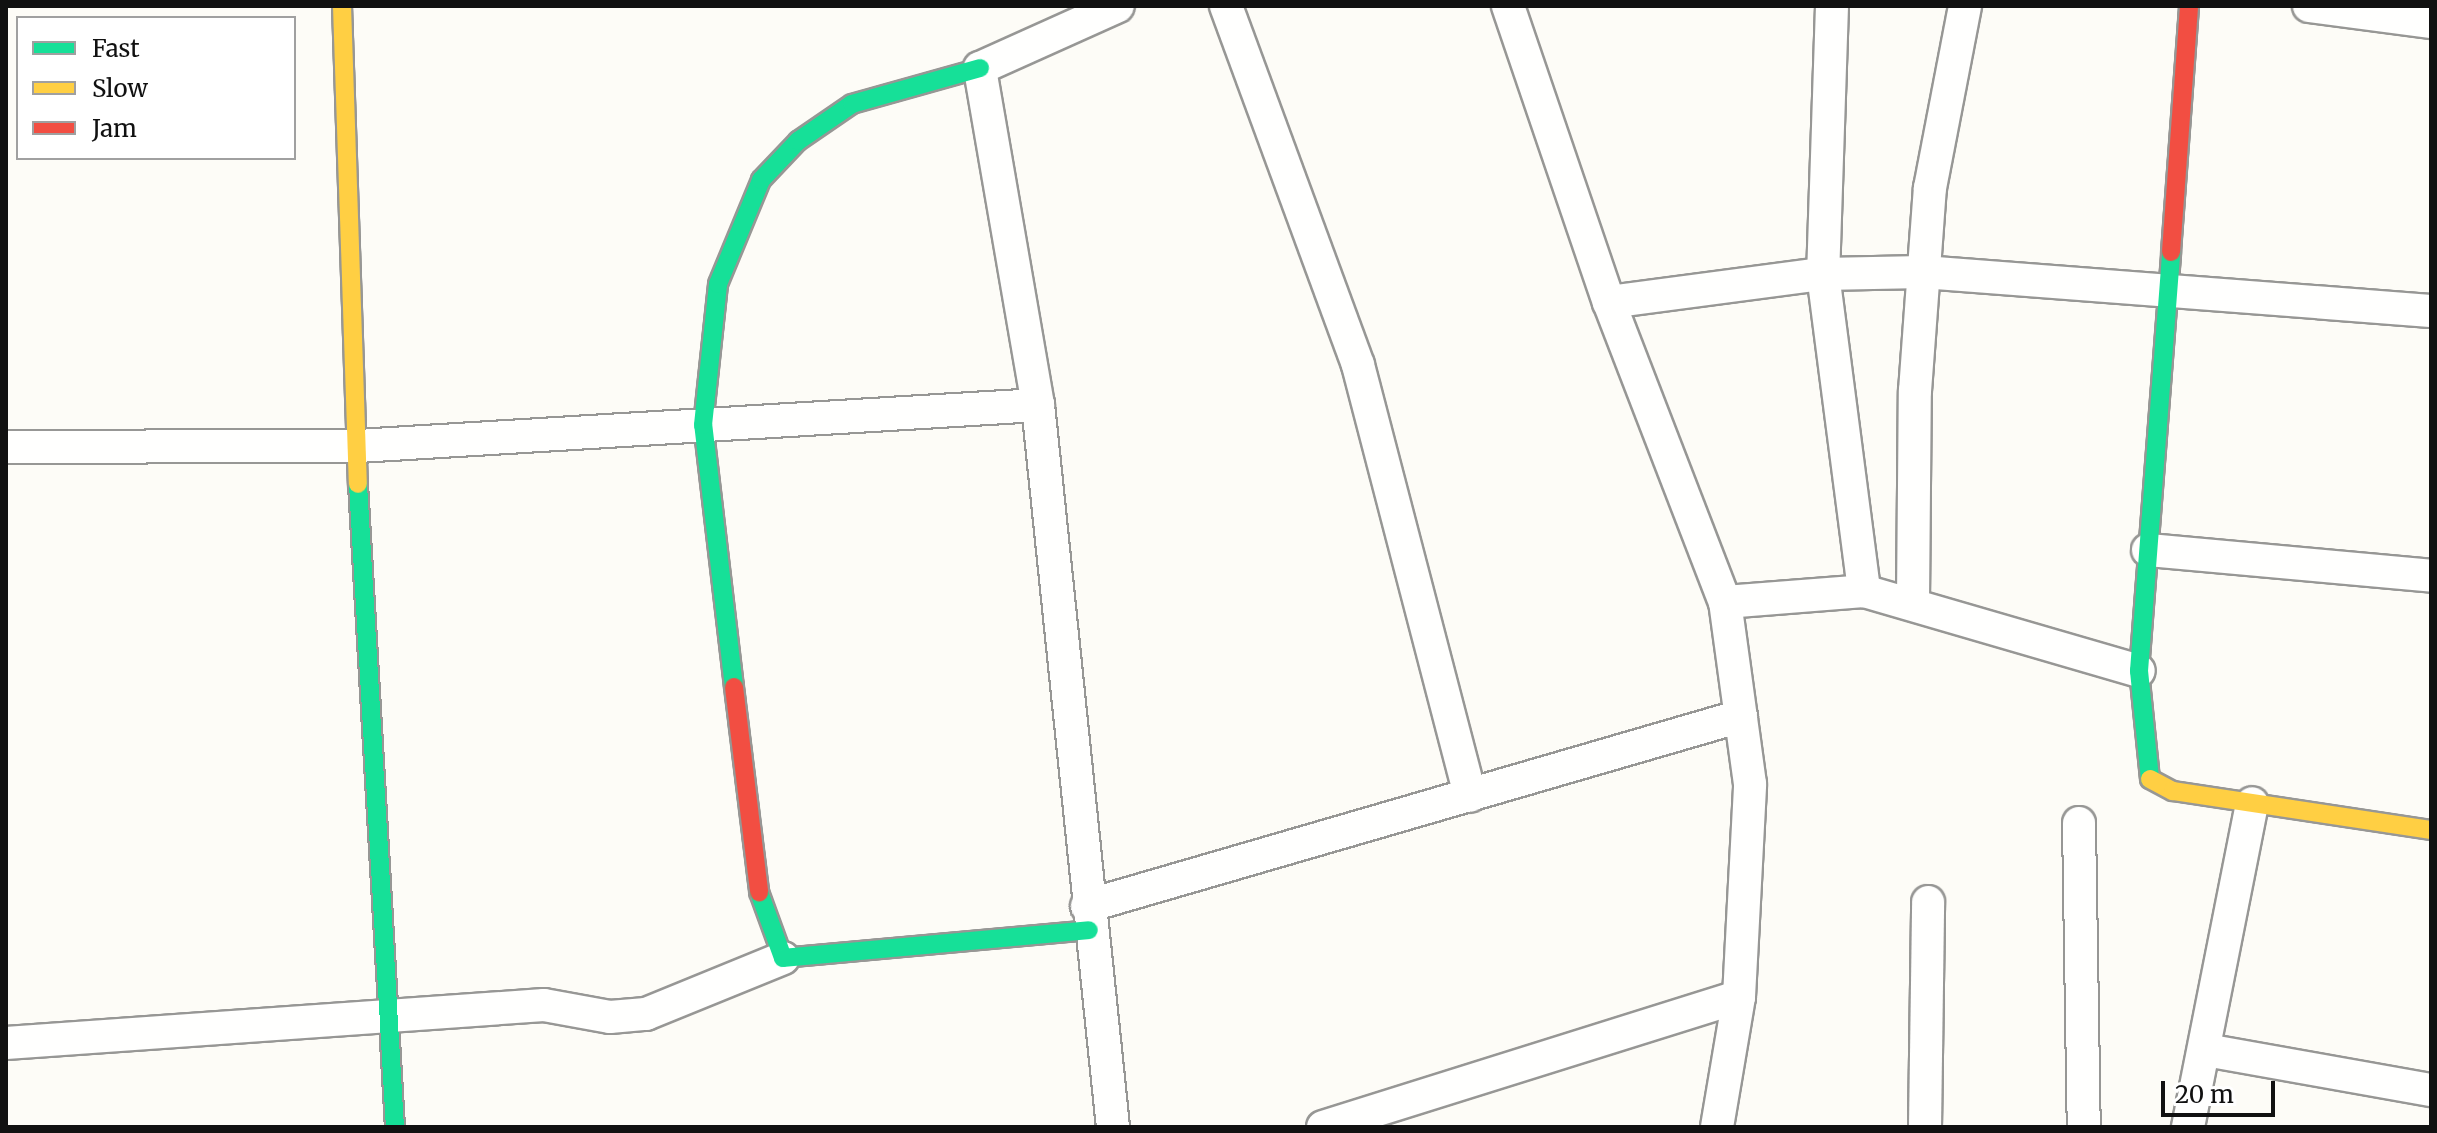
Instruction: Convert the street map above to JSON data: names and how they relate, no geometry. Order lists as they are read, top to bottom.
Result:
{
  "legend": ["Fast", "Slow", "Jam"],
  "scale_bar": "20 m"
}
